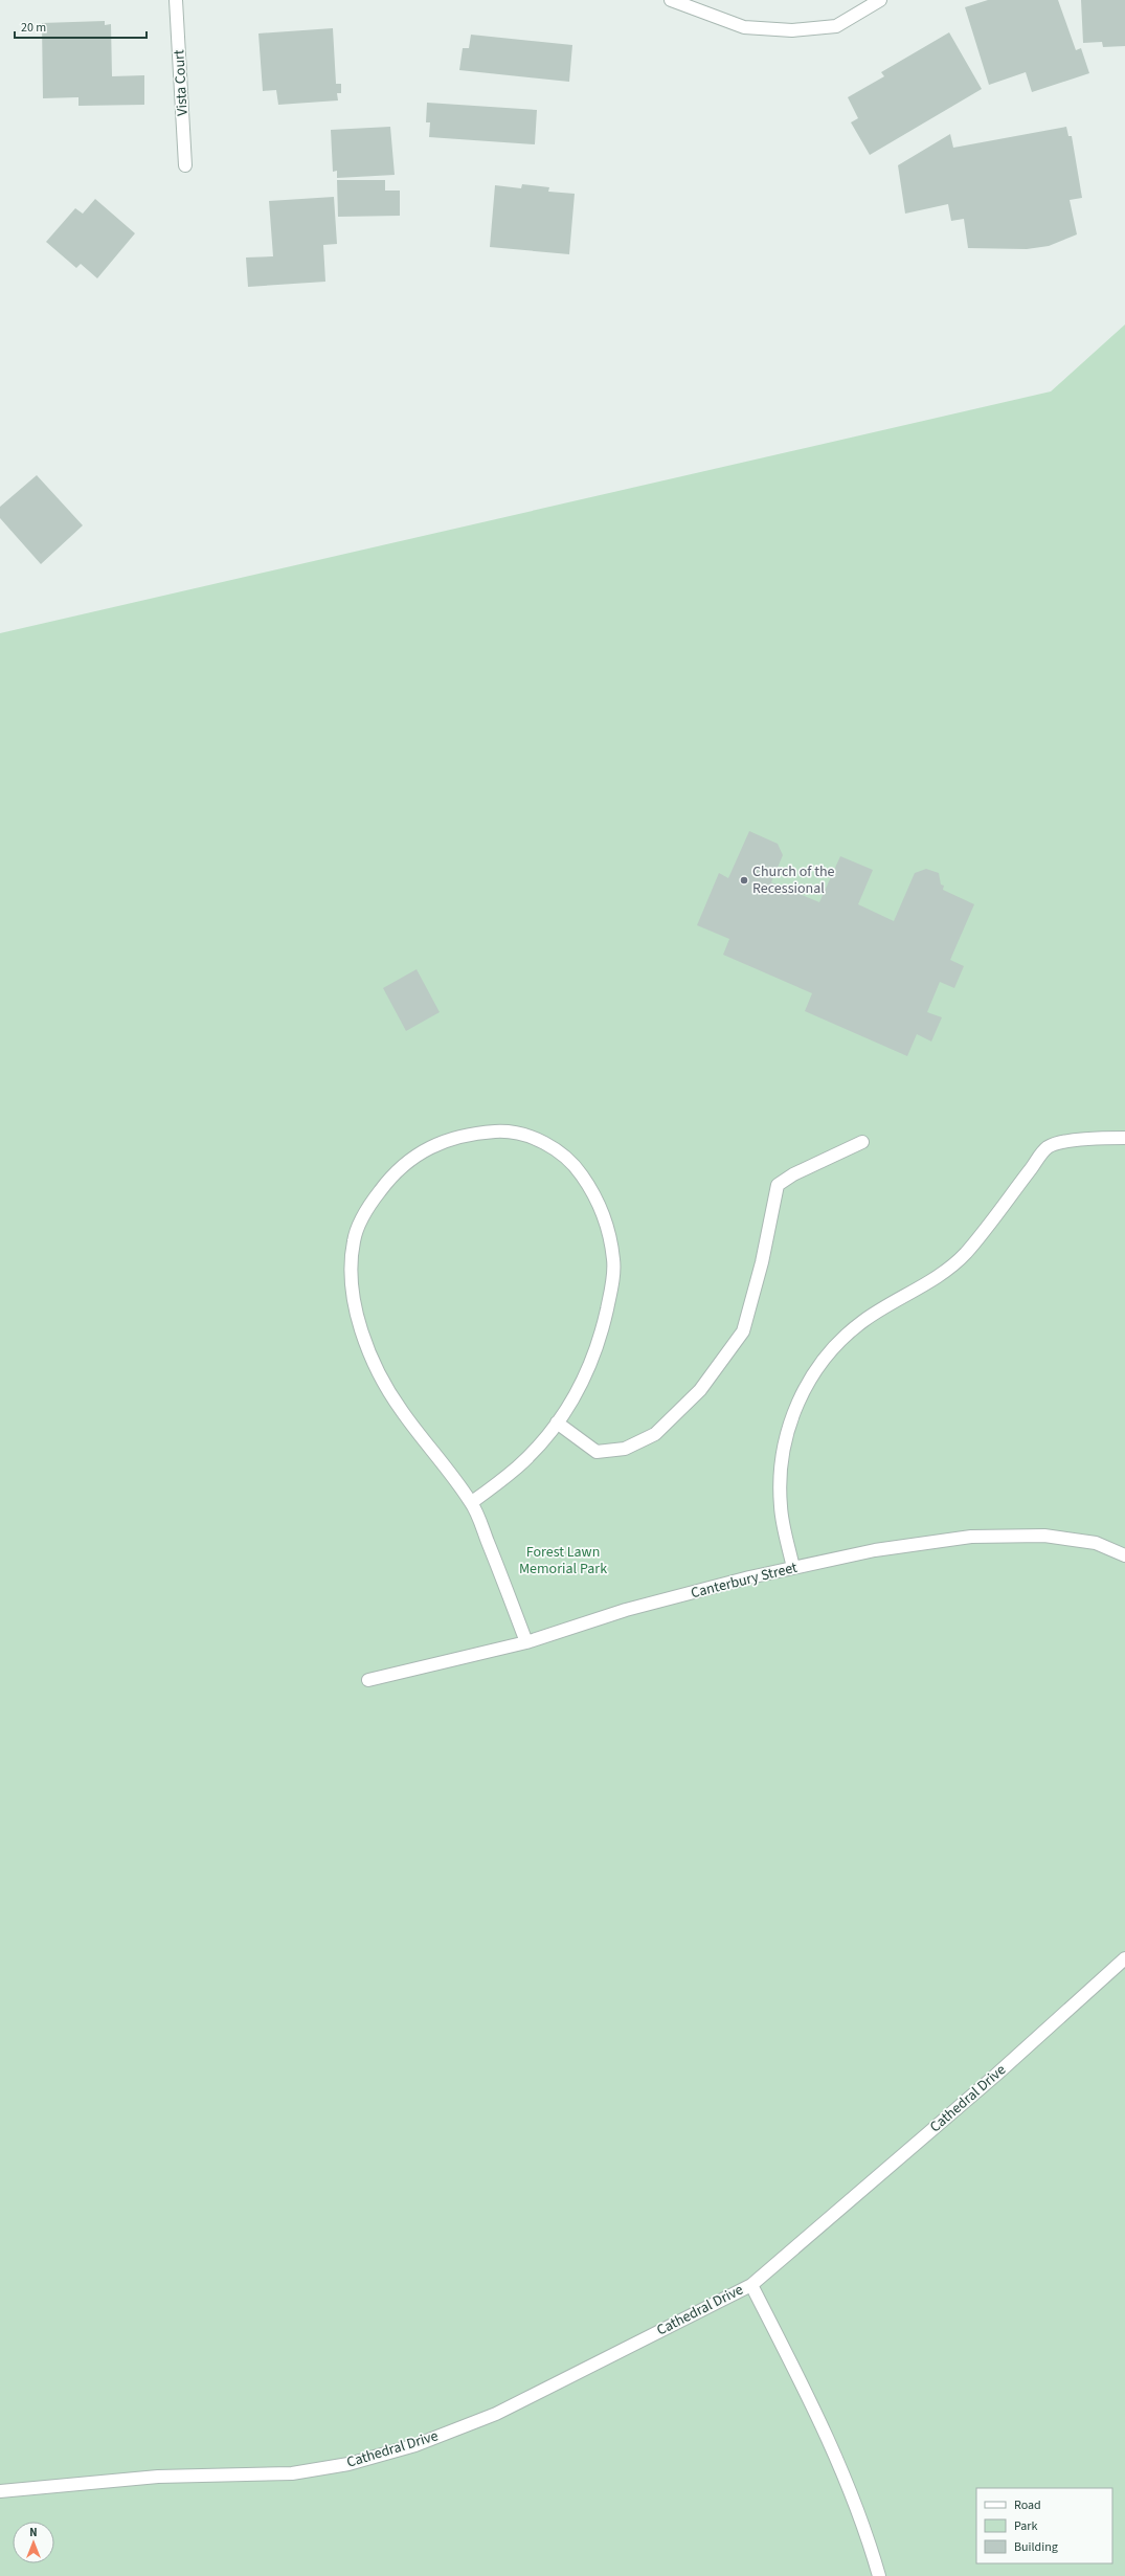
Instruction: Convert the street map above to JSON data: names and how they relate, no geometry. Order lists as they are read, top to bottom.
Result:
{
  "streets": {
    "street": ["Vista Court", "Canterbury Street", "Cathedral Drive"]
  },
  "parks": ["Forest Lawn Memorial Park"],
  "places": ["Church of the Recessional"],
  "legend": ["Road", "Park", "Building"],
  "scale_bar": "20 m",
  "north": "top"
}
